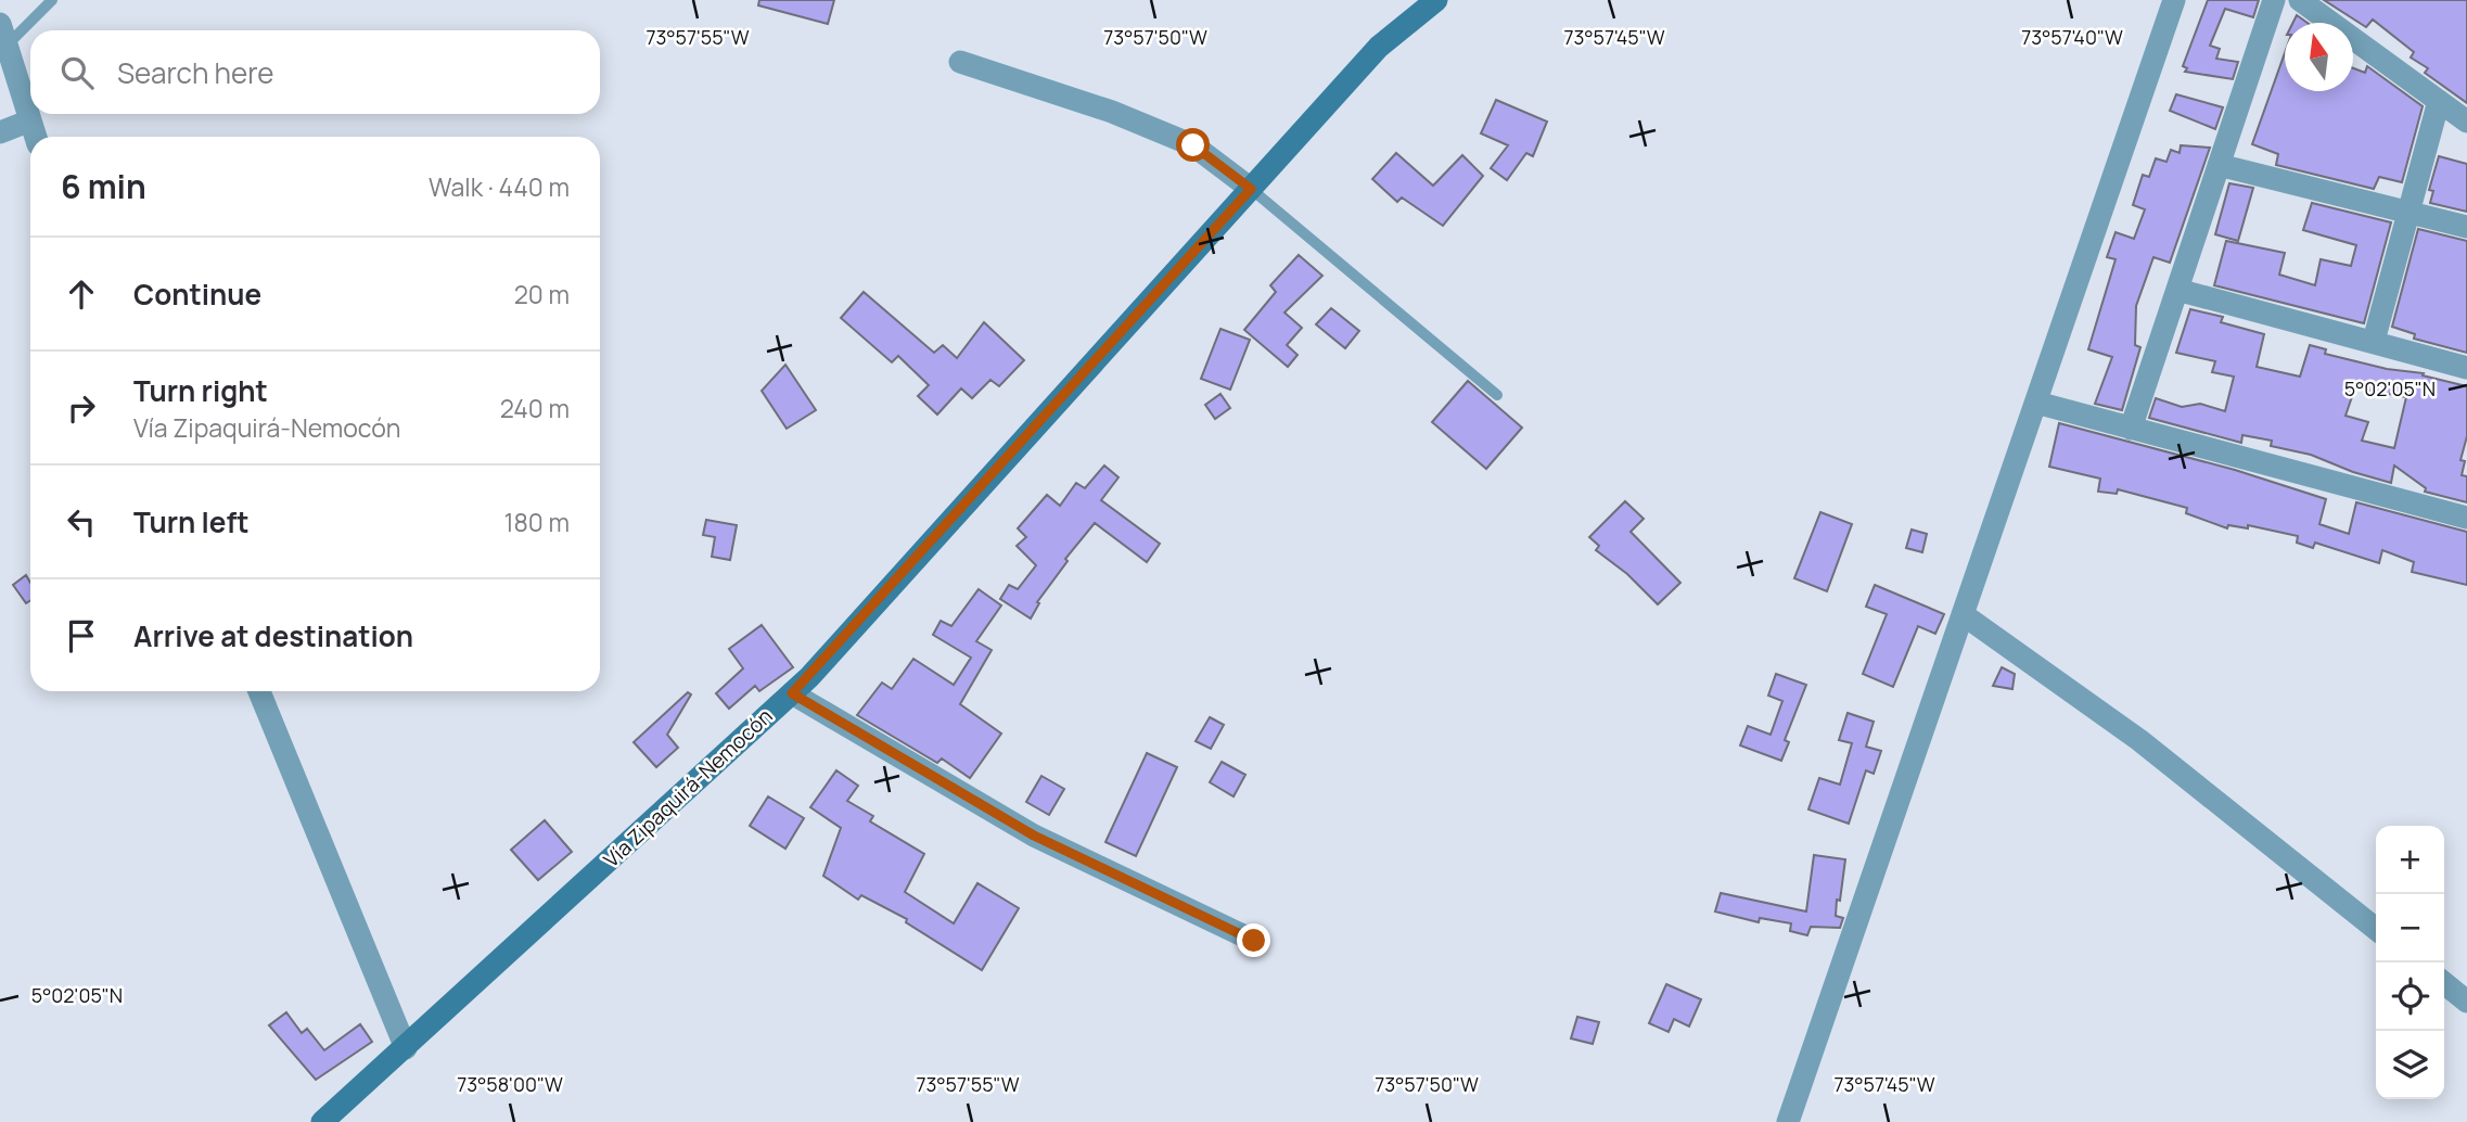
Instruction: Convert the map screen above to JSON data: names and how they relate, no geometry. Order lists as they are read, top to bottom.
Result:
{
  "streets": {
    "main road": ["Vía Zipaquirá-Nemocón"]
  },
  "north": "top",
  "page": {
    "search": "Search here",
    "heading": ["6 min", "Walk · 440 m"],
    "list": [
      ["Continue", "20 m"],
      ["Turn right", "Vía Zipaquirá-Nemocón", "240 m"],
      ["Turn left", "180 m"],
      "Arrive at destination"
    ],
    "map_buttons": ["+", "−"]
  },
  "coordinates": [
    "73°57'55\"W",
    "73°57'50\"W",
    "73°57'45\"W",
    "73°57'40\"W",
    "5°02'05\"N",
    "73°58'00\"W"
  ]
}
